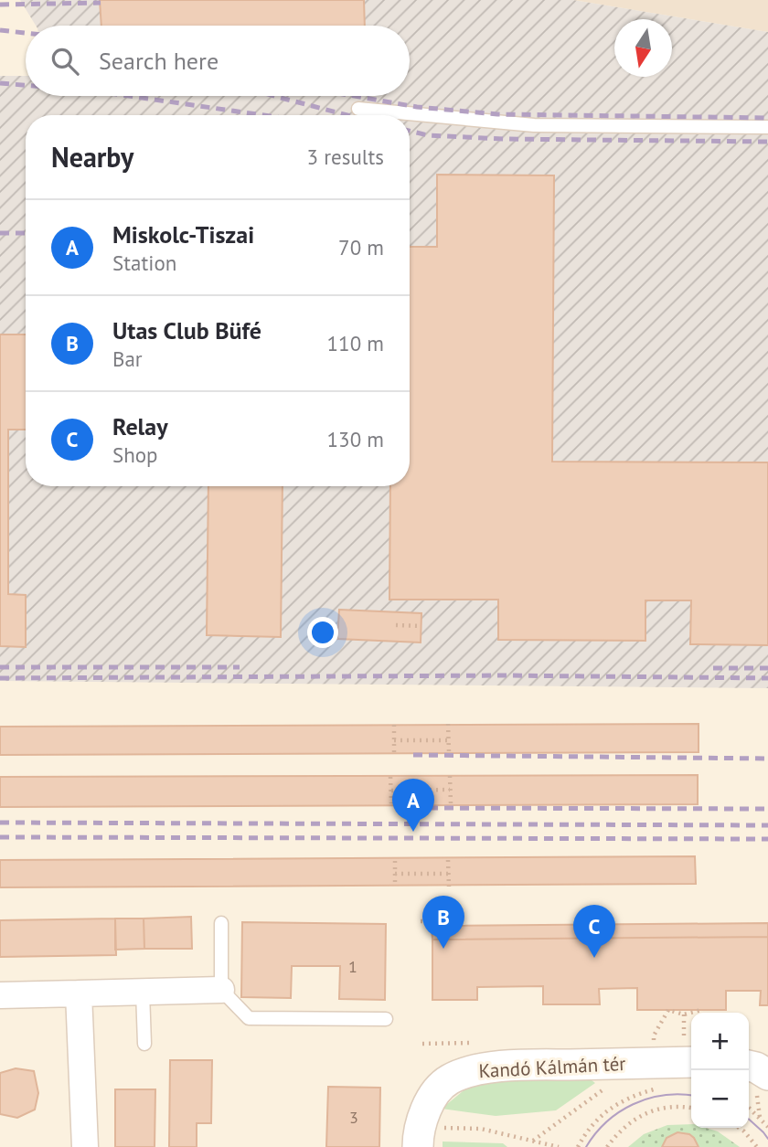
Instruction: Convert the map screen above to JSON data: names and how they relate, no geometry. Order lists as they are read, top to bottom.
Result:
{
  "streets": {
    "street": ["Kandó Kálmán tér"]
  },
  "house_numbers": ["1", "3"],
  "north": "bottom",
  "page": {
    "search": "Search here",
    "heading": ["Nearby", "3 results"],
    "list": [
      {
        "mark": "A",
        "name": "Miskolc-Tiszai",
        "note": "Station",
        "value": "70 m"
      },
      {
        "mark": "B",
        "name": "Utas Club Büfé",
        "note": "Bar",
        "value": "110 m"
      },
      {
        "mark": "C",
        "name": "Relay",
        "note": "Shop",
        "value": "130 m"
      }
    ],
    "pins": ["A", "B", "C"],
    "map_buttons": ["+", "−"]
  }
}
